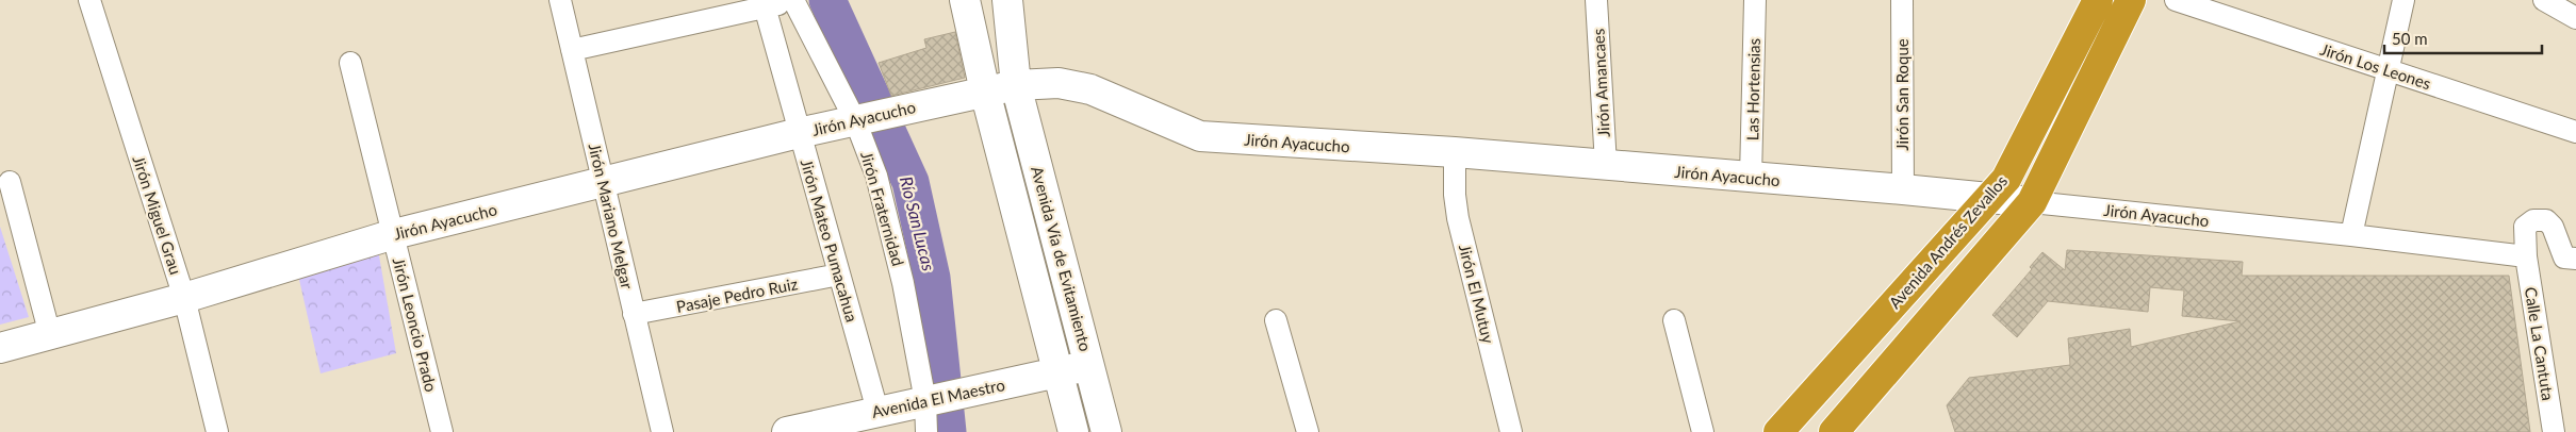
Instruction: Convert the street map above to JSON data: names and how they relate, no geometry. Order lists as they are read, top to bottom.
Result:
{
  "streets": {
    "highway": ["Avenida Andrés Zevallos"],
    "street": [
      "Jirón Los Leones",
      "Jirón Amancaes",
      "Las Hortensias",
      "Jirón San Roque",
      "Jirón Ayacucho",
      "Jirón Fraternidad",
      "Jirón Miguel Grau",
      "Jirón Mariano Melgar",
      "Jirón Mateo Pumacahua",
      "Avenida Vía de Evitamiento",
      "Jirón El Mutuy",
      "Pasaje Pedro Ruiz",
      "Jirón Leoncio Prado",
      "Calle La Cantuta",
      "Avenida El Maestro"
    ]
  },
  "crossings": [
    ["Jirón Amancaes", "Jirón Ayacucho"],
    ["Las Hortensias", "Jirón Ayacucho"],
    ["Jirón San Roque", "Jirón Ayacucho"],
    ["Jirón Ayacucho", "Jirón Fraternidad"],
    ["Jirón Ayacucho", "Jirón Miguel Grau"],
    ["Jirón Ayacucho", "Jirón Mariano Melgar"],
    ["Jirón Ayacucho", "Jirón Mateo Pumacahua"],
    ["Jirón Ayacucho", "Avenida Andrés Zevallos"],
    ["Jirón Ayacucho", "Avenida Vía de Evitamiento"],
    ["Jirón Ayacucho", "Jirón El Mutuy"],
    ["Jirón Ayacucho", "Jirón Leoncio Prado"],
    ["Jirón Ayacucho", "Calle La Cantuta"],
    ["Jirón Fraternidad", "Avenida El Maestro"],
    ["Jirón Mariano Melgar", "Pasaje Pedro Ruiz"],
    ["Jirón Mateo Pumacahua", "Pasaje Pedro Ruiz"],
    ["Jirón Mateo Pumacahua", "Avenida El Maestro"],
    ["Avenida Vía de Evitamiento", "Avenida El Maestro"]
  ],
  "water": ["Río San Lucas"],
  "scale_bar": "50 m"
}
